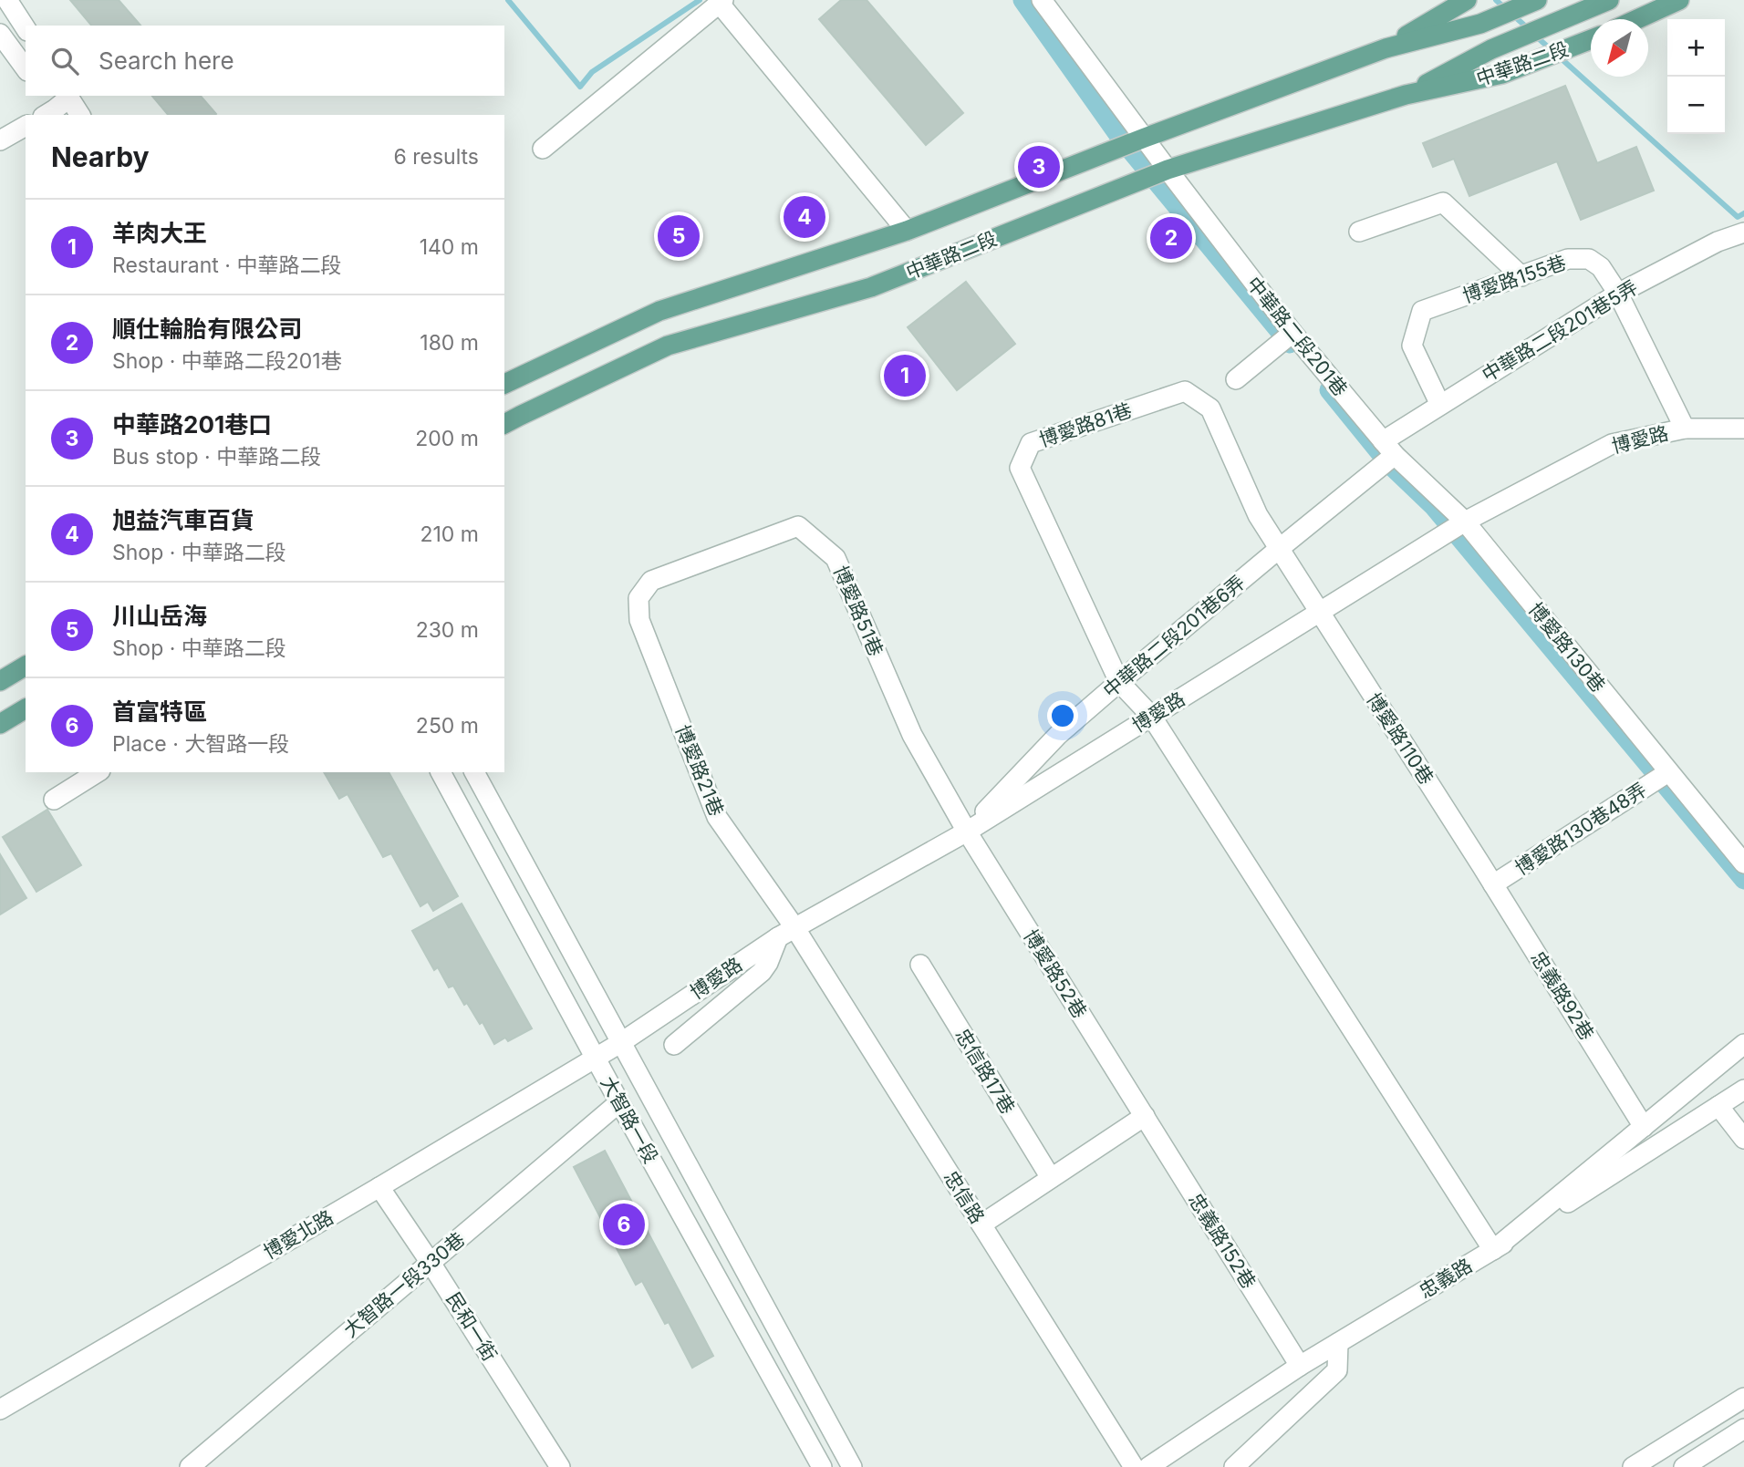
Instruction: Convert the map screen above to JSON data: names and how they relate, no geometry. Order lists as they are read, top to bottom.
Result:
{
  "streets": {
    "main road": ["中華路二段"],
    "street": [
      "博愛路155巷",
      "中華路二段201巷5弄",
      "中華路二段201巷",
      "博愛路81巷",
      "博愛路",
      "博愛路51巷",
      "中華路二段201巷6弄",
      "博愛路130巷",
      "博愛路110巷",
      "博愛路21巷",
      "博愛路130巷48弄",
      "博愛路52巷",
      "忠義路92巷",
      "忠信路17巷",
      "大智路一段",
      "忠信路",
      "博愛北路",
      "忠義路152巷",
      "忠義路",
      "大智路一段330巷",
      "民和一街"
    ]
  },
  "crossings": [
    ["中華路二段", "中華路二段201巷"],
    ["博愛路155巷", "中華路二段201巷5弄"],
    ["博愛路155巷", "博愛路"],
    ["中華路二段201巷5弄", "中華路二段201巷"],
    ["中華路二段201巷5弄", "中華路二段201巷6弄"],
    ["中華路二段201巷", "博愛路"],
    ["中華路二段201巷", "中華路二段201巷6弄"],
    ["中華路二段201巷", "博愛路130巷"],
    ["博愛路81巷", "博愛路"],
    ["博愛路81巷", "中華路二段201巷6弄"],
    ["博愛路81巷", "博愛路110巷"],
    ["博愛路81巷", "忠義路"],
    ["博愛路", "博愛路51巷"],
    ["博愛路", "中華路二段201巷6弄"],
    ["博愛路", "博愛路130巷"],
    ["博愛路", "博愛路110巷"],
    ["博愛路", "博愛路21巷"],
    ["博愛路", "博愛路52巷"],
    ["博愛路", "大智路一段"],
    ["博愛路", "忠信路"],
    ["博愛路", "博愛北路"],
    ["博愛路51巷", "中華路二段201巷6弄"],
    ["博愛路51巷", "博愛路21巷"],
    ["博愛路51巷", "博愛路52巷"],
    ["中華路二段201巷6弄", "博愛路52巷"],
    ["博愛路130巷", "博愛路130巷48弄"],
    ["博愛路110巷", "忠義路92巷"],
    ["博愛路21巷", "忠信路"],
    ["博愛路130巷48弄", "忠義路92巷"],
    ["博愛路52巷", "忠義路152巷"],
    ["大智路一段", "博愛北路"],
    ["大智路一段", "大智路一段330巷"],
    ["博愛北路", "民和一街"],
    ["忠義路152巷", "忠義路"],
    ["大智路一段330巷", "民和一街"]
  ],
  "north": "bottom left",
  "page": {
    "map_buttons": ["+", "−"],
    "search": "Search here",
    "heading": ["Nearby", "6 results"],
    "pins": [
      "3",
      "4",
      "5",
      "2",
      "1",
      "6"
    ],
    "list": [
      {
        "mark": "1",
        "name": "羊肉大王",
        "note": "Restaurant · 中華路二段",
        "value": "140 m"
      },
      {
        "mark": "2",
        "name": "順仕輪胎有限公司",
        "note": "Shop · 中華路二段201巷",
        "value": "180 m"
      },
      {
        "mark": "3",
        "name": "中華路201巷口",
        "note": "Bus stop · 中華路二段",
        "value": "200 m"
      },
      {
        "mark": "4",
        "name": "旭益汽車百貨",
        "note": "Shop · 中華路二段",
        "value": "210 m"
      },
      {
        "mark": "5",
        "name": "川山岳海",
        "note": "Shop · 中華路二段",
        "value": "230 m"
      },
      {
        "mark": "6",
        "name": "首富特區",
        "note": "Place · 大智路一段",
        "value": "250 m"
      }
    ]
  }
}
